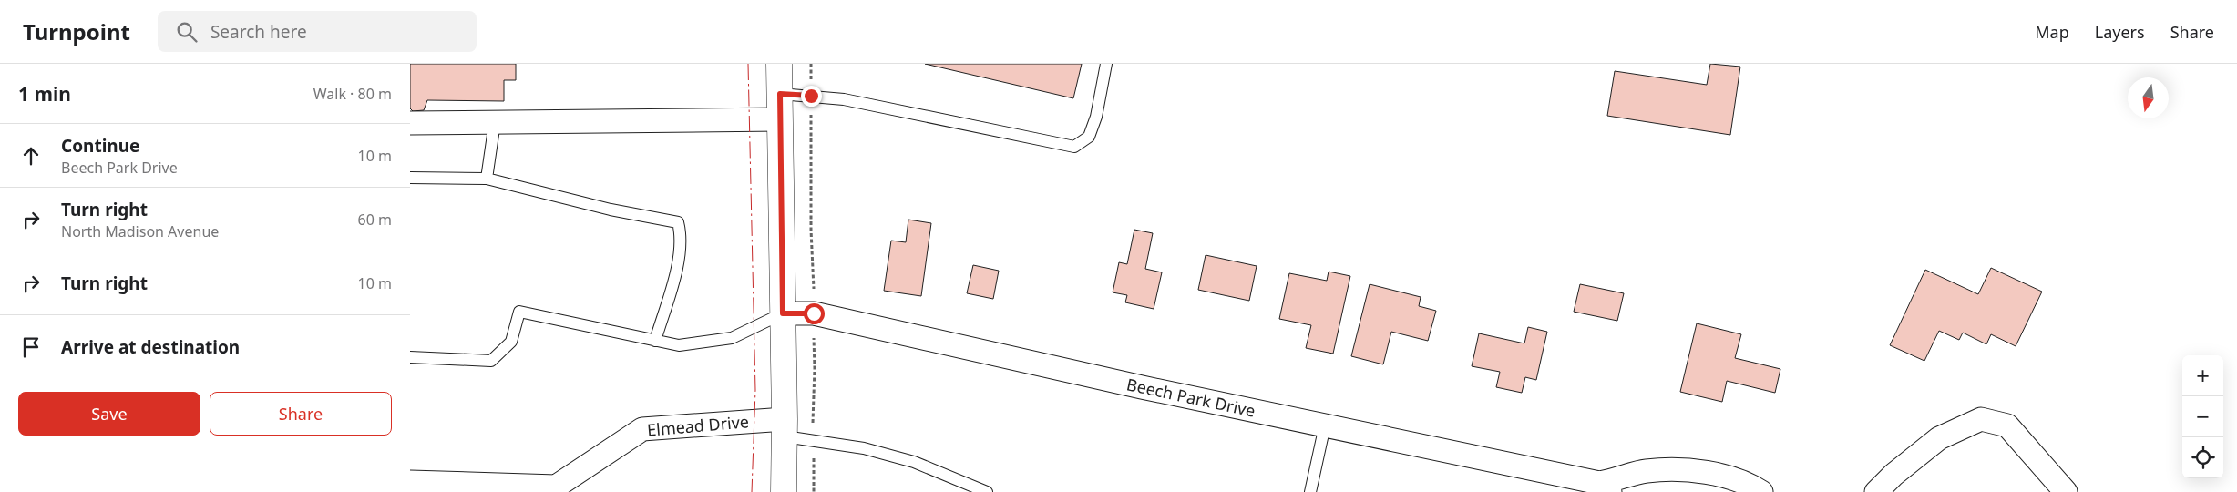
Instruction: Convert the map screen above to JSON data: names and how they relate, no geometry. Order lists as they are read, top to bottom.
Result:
{
  "streets": {
    "street": ["Beech Park Drive", "Elmead Drive"]
  },
  "north": "bottom",
  "page": {
    "header": "Turnpoint",
    "search": "Search here",
    "nav": ["Map", "Layers", "Share"],
    "heading": ["1 min", "Walk · 80 m"],
    "list": [
      ["Continue", "Beech Park Drive", "10 m"],
      ["Turn right", "North Madison Avenue", "60 m"],
      ["Turn right", "10 m"],
      "Arrive at destination"
    ],
    "map_buttons": ["+", "−"],
    "buttons": ["Save", "Share"]
  }
}
